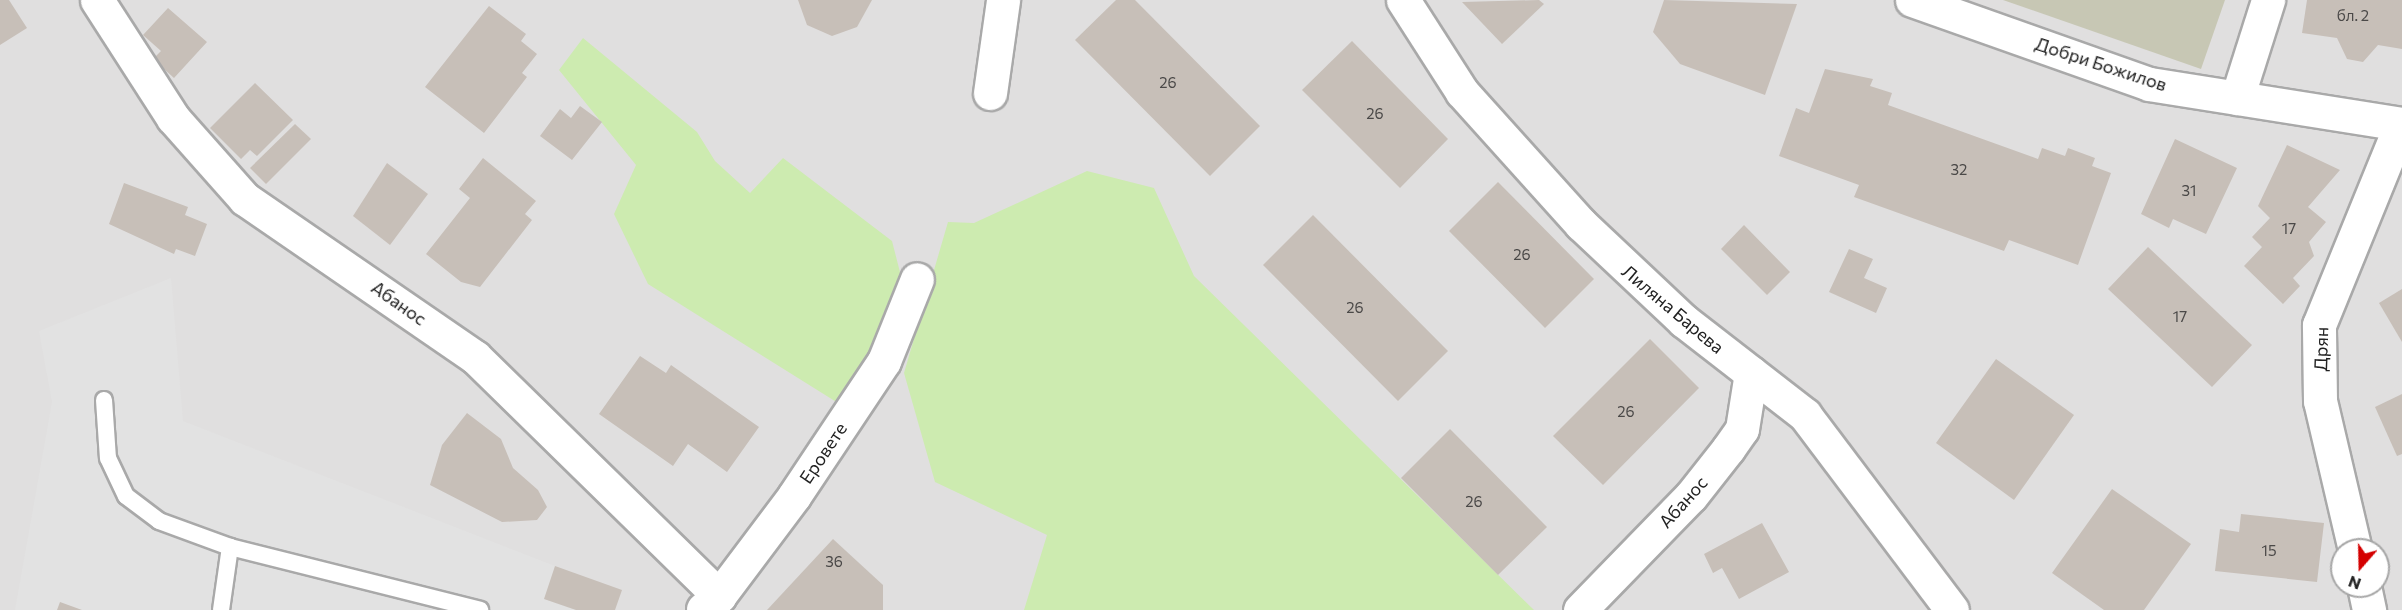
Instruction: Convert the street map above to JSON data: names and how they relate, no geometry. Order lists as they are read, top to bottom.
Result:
{
  "streets": {
    "street": [
      "Добри Божилов",
      "Абанос",
      "Лиляна Барева",
      "Дрян",
      "Еровете"
    ]
  },
  "crossings": [
    ["Добри Божилов", "Дрян"],
    ["Абанос", "Лиляна Барева"],
    ["Абанос", "Еровете"]
  ],
  "house_numbers": [
    "бл. 2",
    "26",
    "26",
    "32",
    "31",
    "17",
    "26",
    "26",
    "17",
    "26",
    "26",
    "15",
    "36"
  ],
  "north": "bottom"
}
